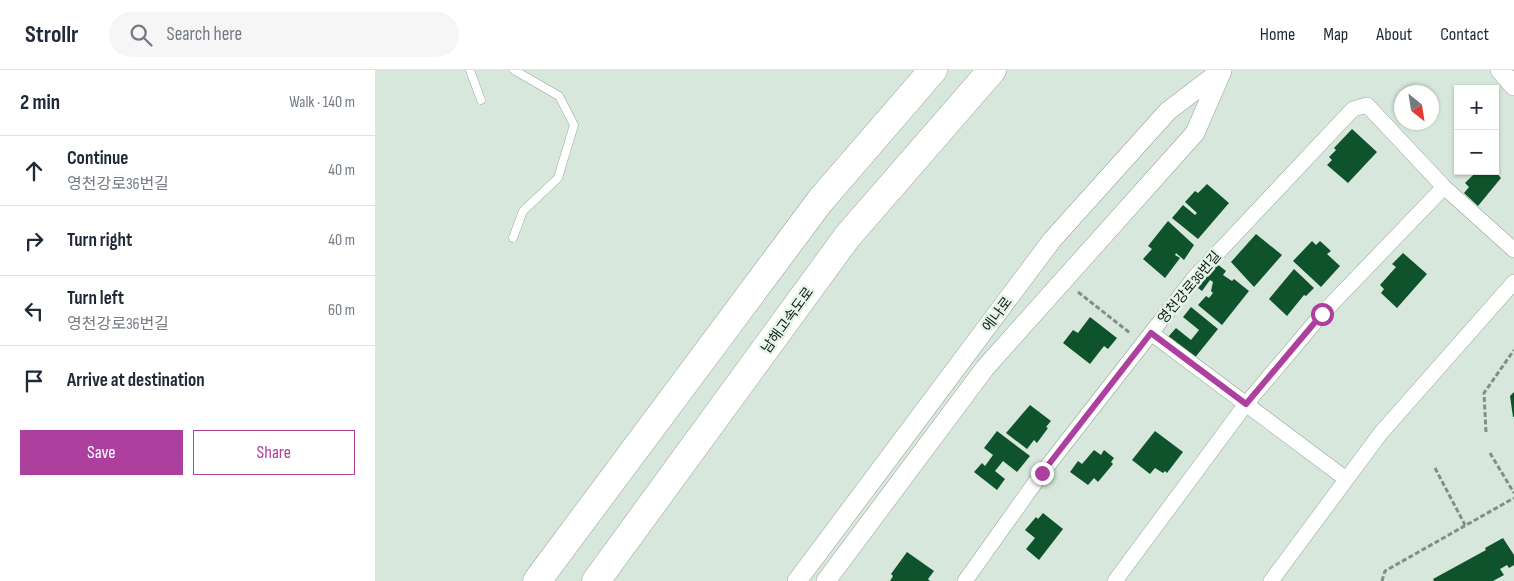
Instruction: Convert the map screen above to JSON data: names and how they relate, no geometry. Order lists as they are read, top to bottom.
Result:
{
  "streets": {
    "highway": ["남해고속도로"],
    "street": ["영천강로36번길", "에나로"]
  },
  "north": "bottom right",
  "page": {
    "header": "Strollr",
    "search": "Search here",
    "nav": [
      "Home",
      "Map",
      "About",
      "Contact"
    ],
    "heading": ["2 min", "Walk · 140 m"],
    "map_buttons": ["+", "−"],
    "list": [
      ["Continue", "영천강로36번길", "40 m"],
      ["Turn right", "40 m"],
      ["Turn left", "영천강로36번길", "60 m"],
      "Arrive at destination"
    ],
    "buttons": ["Save", "Share"]
  }
}
